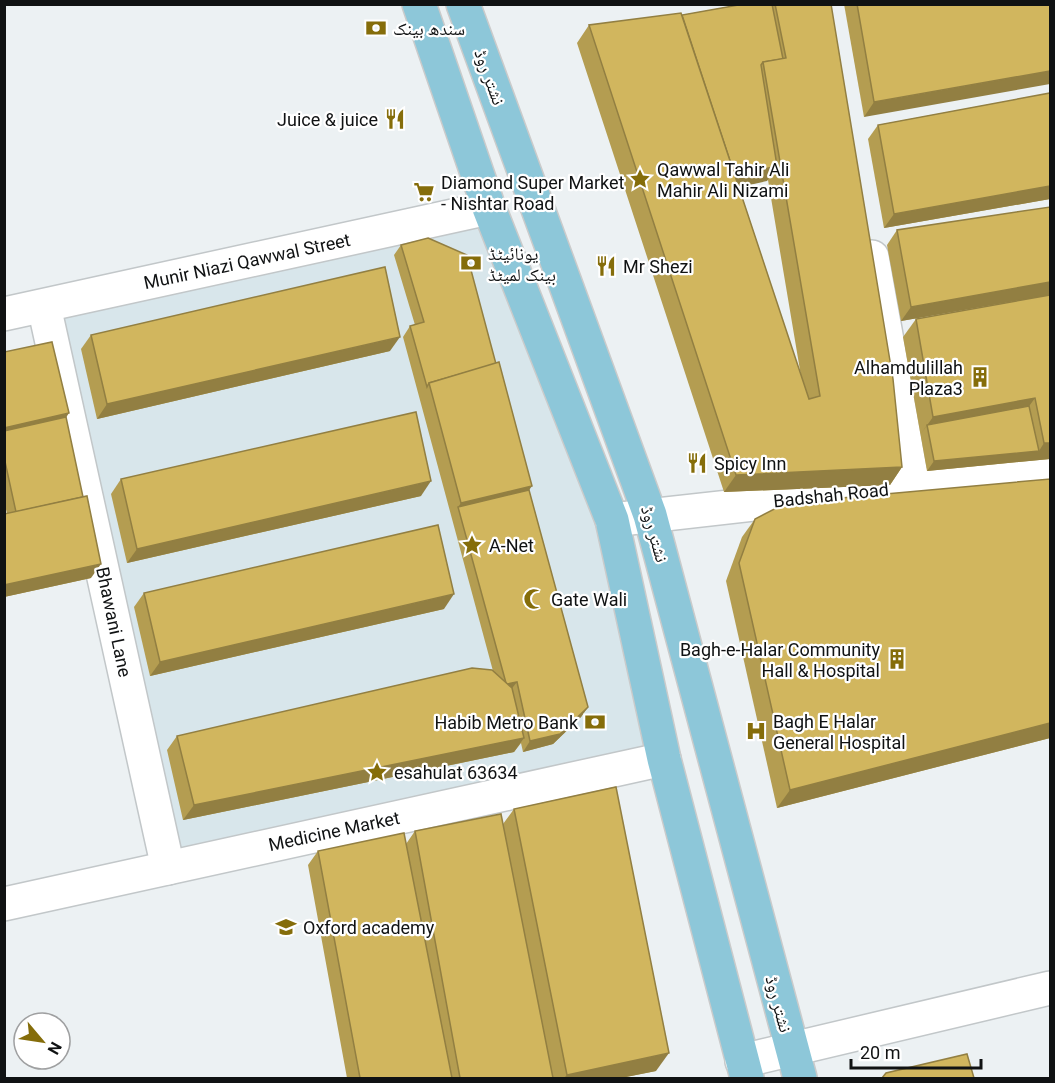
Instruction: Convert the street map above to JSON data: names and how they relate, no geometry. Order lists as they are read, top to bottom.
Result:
{
  "streets": {
    "main road": ["نشتر روڈ"],
    "street": [
      "Munir Niazi Qawwal Street",
      "Badshah Road",
      "Bhawani Lane",
      "Medicine Market"
    ]
  },
  "crossings": [
    ["نشتر روڈ", "Munir Niazi Qawwal Street"],
    ["نشتر روڈ", "Badshah Road"],
    ["نشتر روڈ", "Medicine Market"],
    ["Munir Niazi Qawwal Street", "Bhawani Lane"],
    ["Bhawani Lane", "Medicine Market"]
  ],
  "places": {
    "bank": ["سندھ بینک", "یونائیٹڈ بینک لمیٹڈ", "Habib Metro Bank"],
    "restaurant": ["Juice & juice", "Mr Shezi", "Spicy Inn"],
    "place": ["Qawwal Tahir Ali Mahir Ali Nizami", "A-Net", "esahulat 63634"],
    "supermarket": ["Diamond Super Market - Nishtar Road"],
    "building": ["Alhamdulillah Plaza3", "Bagh-e-Halar Community Hall & Hospital"],
    "mosque": ["Gate Wali"],
    "hospital": ["Bagh E Halar General Hospital"],
    "school or university": ["Oxford academy"]
  },
  "scale_bar": "20 m",
  "north": "bottom right"
}
